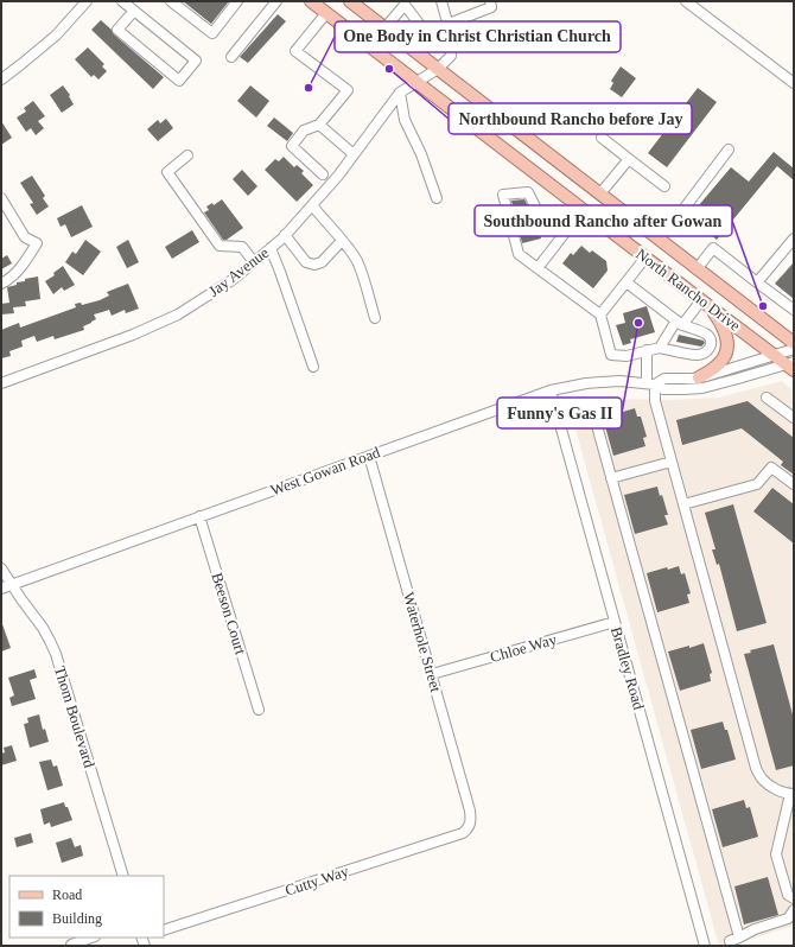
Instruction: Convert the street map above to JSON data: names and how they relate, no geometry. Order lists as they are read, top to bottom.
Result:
{
  "streets": {
    "main road": ["North Rancho Drive"],
    "street": [
      "Jay Avenue",
      "West Gowan Road",
      "Beeson Court",
      "Waterhole Street",
      "Chloe Way",
      "Bradley Road",
      "Thom Boulevard",
      "Cutty Way"
    ]
  },
  "crossings": [
    ["Jay Avenue", "North Rancho Drive"],
    ["North Rancho Drive", "West Gowan Road"],
    ["West Gowan Road", "Beeson Court"],
    ["West Gowan Road", "Waterhole Street"],
    ["West Gowan Road", "Bradley Road"],
    ["West Gowan Road", "Thom Boulevard"],
    ["Waterhole Street", "Chloe Way"],
    ["Waterhole Street", "Cutty Way"],
    ["Chloe Way", "Bradley Road"]
  ],
  "places": [
    "Northbound Rancho before Jay",
    "One Body in Christ Christian Church",
    "Southbound Rancho after Gowan",
    "Funny's Gas II"
  ],
  "legend": ["Road", "Building"]
}
